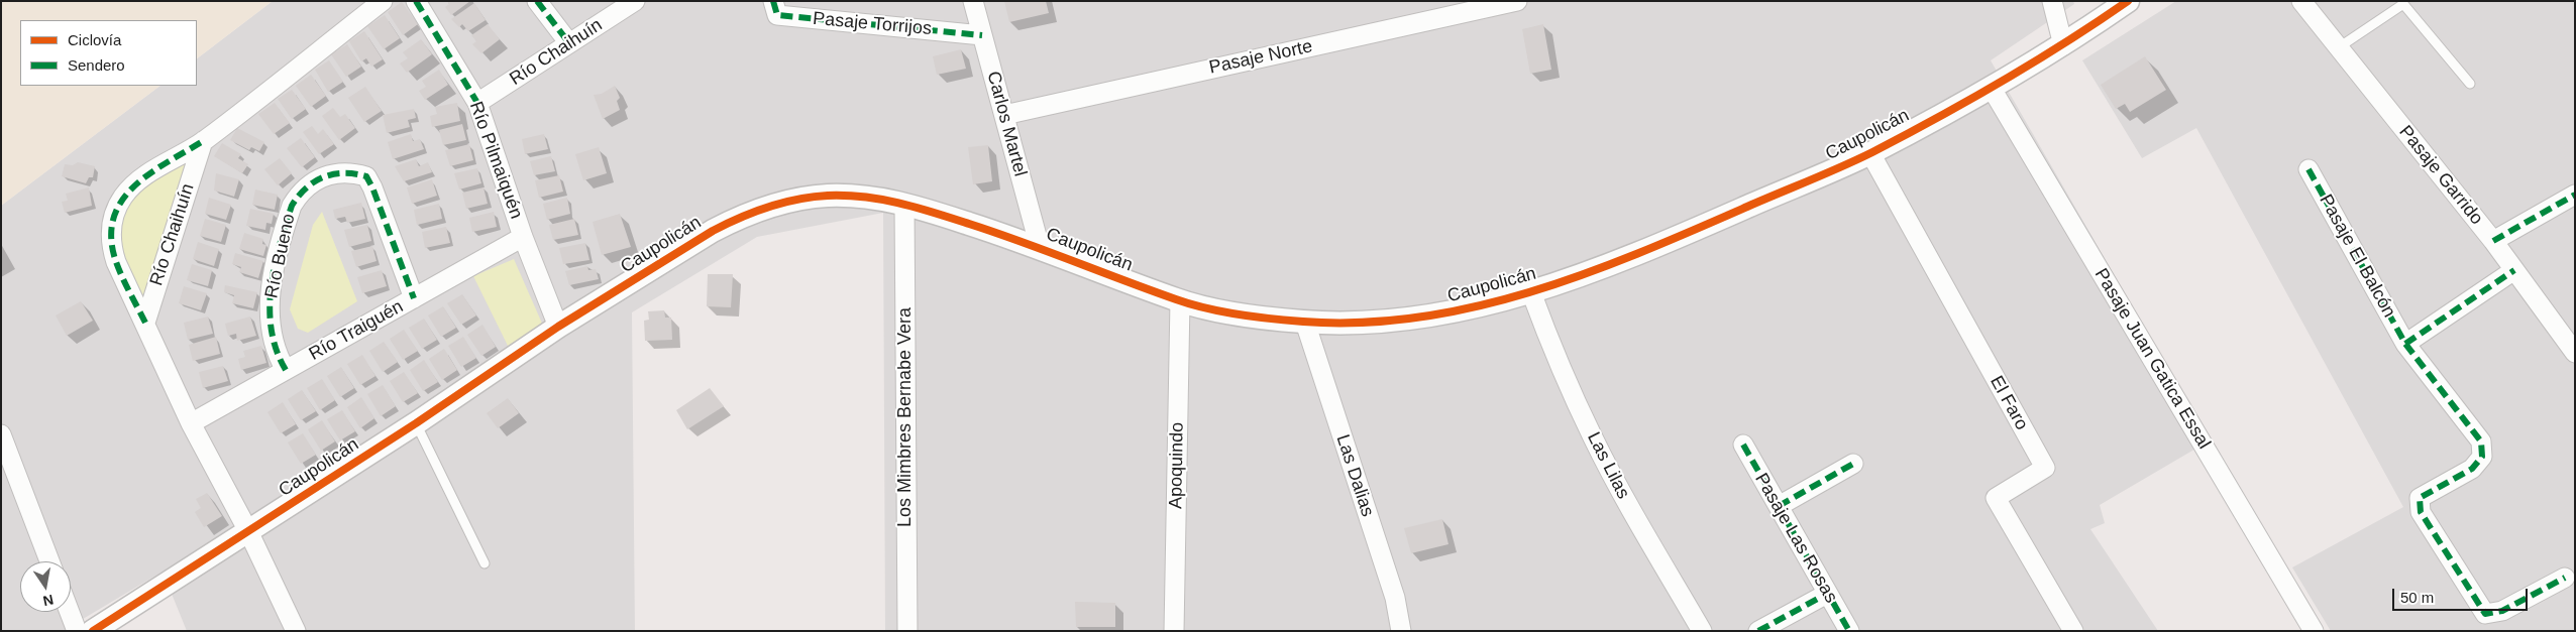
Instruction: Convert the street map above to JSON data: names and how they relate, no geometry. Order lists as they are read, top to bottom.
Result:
{
  "streets": {
    "street": [
      "Pasaje Torrijos",
      "Río Chaihuín",
      "Pasaje Norte",
      "Carlos Martel",
      "Caupolicán",
      "Río Pilmaiquén",
      "Pasaje Garrido",
      "Río Bueno",
      "Pasaje El Balcón",
      "Río Traiguén",
      "Pasaje Juan Gatica Essal",
      "El Faro",
      "Los Mimbres Bernabe Vera",
      "Apoquindo",
      "Las Lilas",
      "Las Dalias",
      "Pasaje Las Rosas"
    ]
  },
  "crossings": [
    ["Pasaje Torrijos", "Carlos Martel"],
    ["Río Chaihuín", "Río Pilmaiquén"],
    ["Pasaje Norte", "Carlos Martel"],
    ["Carlos Martel", "Caupolicán"],
    ["Caupolicán", "Río Pilmaiquén"],
    ["Caupolicán", "Pasaje Juan Gatica Essal"],
    ["Caupolicán", "El Faro"],
    ["Caupolicán", "Los Mimbres Bernabe Vera"],
    ["Caupolicán", "Apoquindo"],
    ["Caupolicán", "Las Lilas"],
    ["Caupolicán", "Las Dalias"],
    ["Río Pilmaiquén", "Río Traiguén"],
    ["Río Bueno", "Río Traiguén"]
  ],
  "legend": ["Ciclovía", "Sendero"],
  "scale_bar": "50 m",
  "north": "bottom"
}
